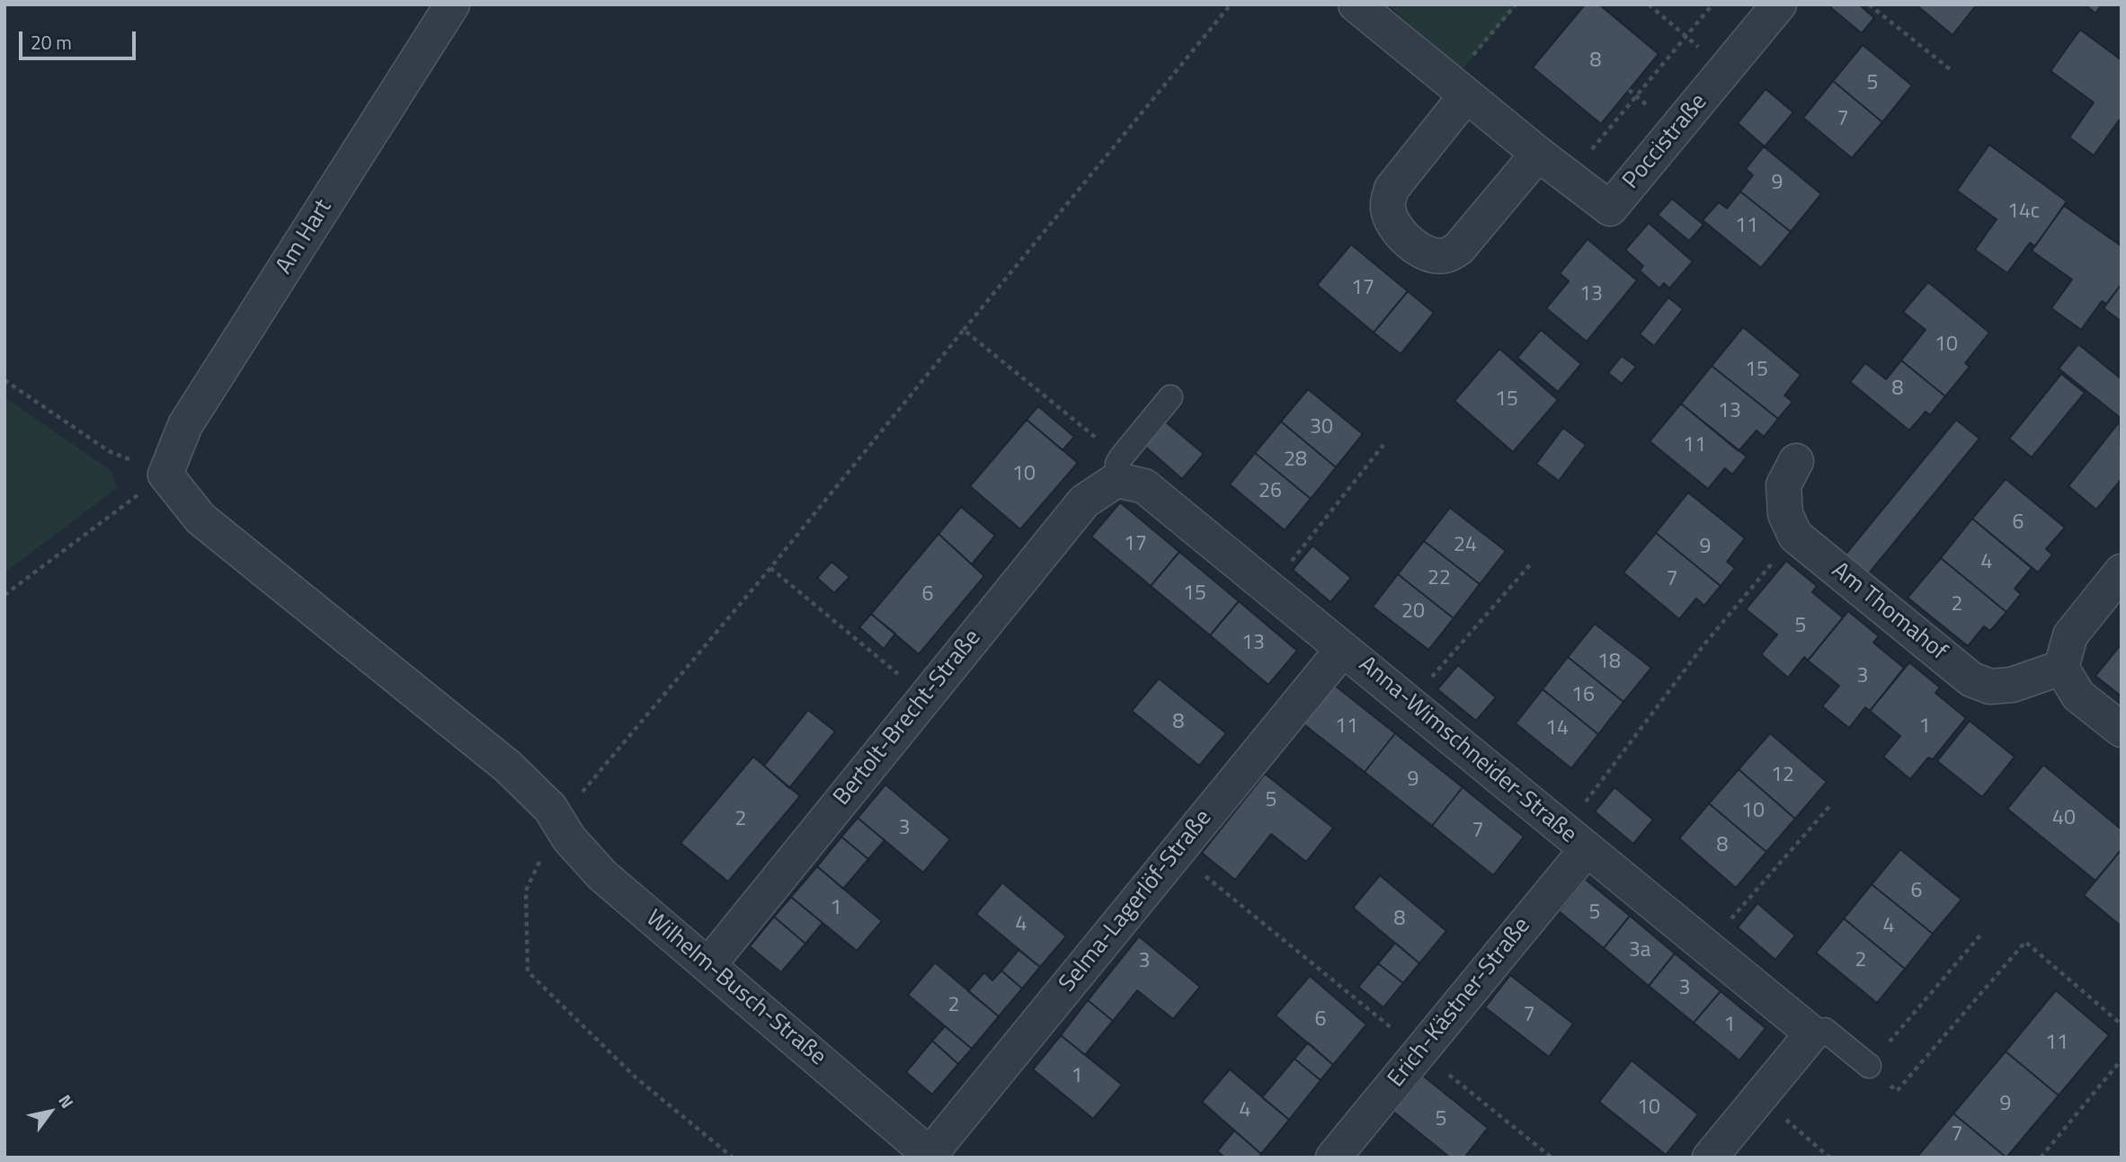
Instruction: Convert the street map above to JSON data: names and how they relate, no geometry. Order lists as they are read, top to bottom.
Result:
{
  "streets": {
    "street": [
      "Poccistraße",
      "Am Hart",
      "Am Thomahof",
      "Bertolt-Brecht-Straße",
      "Anna-Wimschneider-Straße",
      "Selma-Lagerlöf-Straße",
      "Wilhelm-Busch-Straße",
      "Erich-Kästner-Straße"
    ]
  },
  "crossings": [
    ["Am Hart", "Wilhelm-Busch-Straße"],
    ["Bertolt-Brecht-Straße", "Anna-Wimschneider-Straße"],
    ["Bertolt-Brecht-Straße", "Wilhelm-Busch-Straße"],
    ["Anna-Wimschneider-Straße", "Selma-Lagerlöf-Straße"],
    ["Anna-Wimschneider-Straße", "Erich-Kästner-Straße"],
    ["Selma-Lagerlöf-Straße", "Wilhelm-Busch-Straße"]
  ],
  "house_numbers": [
    "8",
    "5",
    "7",
    "9",
    "14c",
    "11",
    "17",
    "13",
    "10",
    "15",
    "8",
    "15",
    "13",
    "30",
    "11",
    "28",
    "10",
    "26",
    "6",
    "17",
    "24",
    "9",
    "4",
    "22",
    "7",
    "15",
    "6",
    "2",
    "20",
    "5",
    "13",
    "18",
    "3",
    "16",
    "8",
    "11",
    "1",
    "14",
    "12",
    "9",
    "5",
    "10",
    "40",
    "2",
    "3",
    "7",
    "8",
    "6",
    "1",
    "5",
    "8",
    "4",
    "4",
    "3a",
    "2",
    "3",
    "3",
    "2",
    "7",
    "6",
    "1",
    "11",
    "1",
    "9",
    "10",
    "4",
    "5",
    "7"
  ],
  "scale_bar": "20 m",
  "north": "top right"
}
